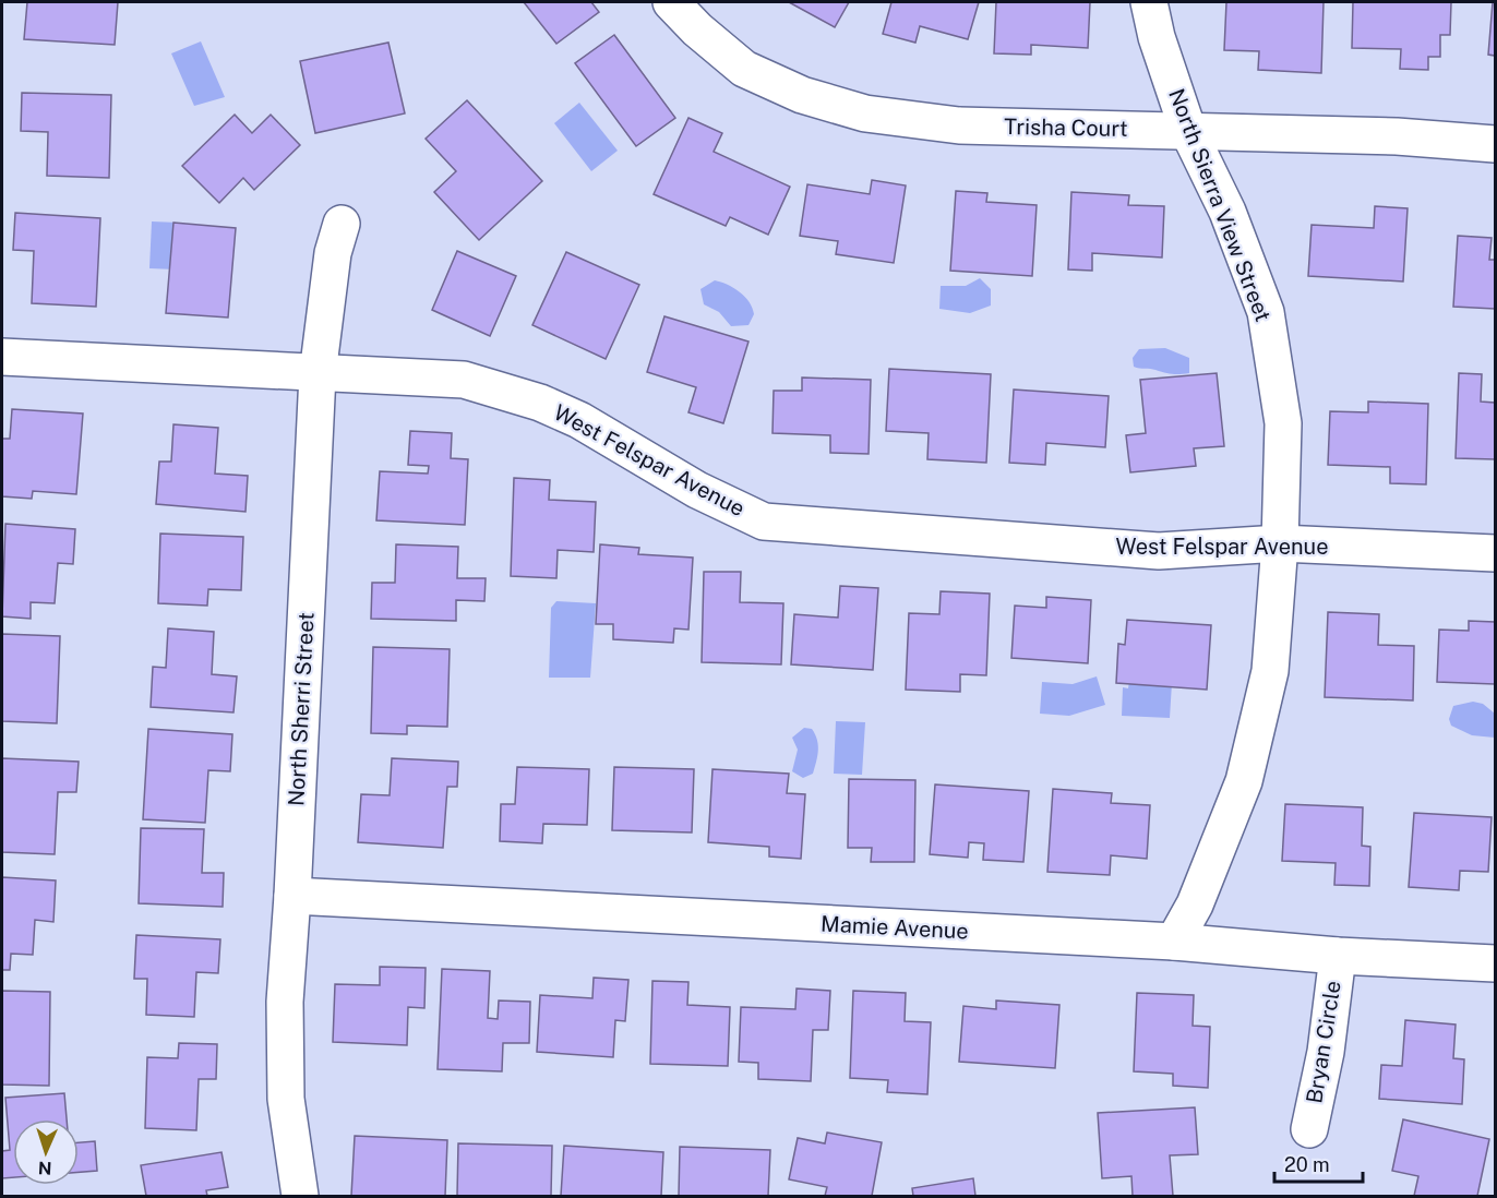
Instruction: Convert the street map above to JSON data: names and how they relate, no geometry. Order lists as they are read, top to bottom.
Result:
{
  "streets": {
    "street": [
      "Trisha Court",
      "North Sierra View Street",
      "West Felspar Avenue",
      "North Sherri Street",
      "Mamie Avenue",
      "Bryan Circle"
    ]
  },
  "crossings": [
    ["Trisha Court", "North Sierra View Street"],
    ["North Sierra View Street", "West Felspar Avenue"],
    ["North Sierra View Street", "Mamie Avenue"],
    ["West Felspar Avenue", "North Sherri Street"],
    ["North Sherri Street", "Mamie Avenue"],
    ["Mamie Avenue", "Bryan Circle"]
  ],
  "scale_bar": "20 m",
  "north": "bottom"
}
